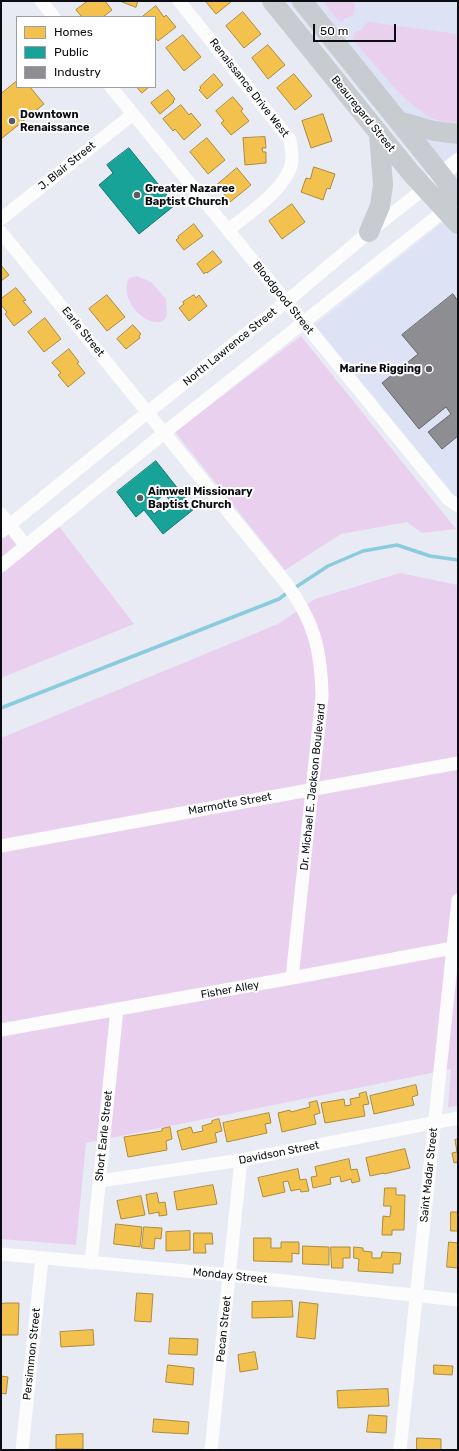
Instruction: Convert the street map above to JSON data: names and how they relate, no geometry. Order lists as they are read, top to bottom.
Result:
{
  "streets": {
    "main road": ["Beauregard Street"],
    "street": [
      "Renaissance Drive West",
      "J. Blair Street",
      "Bloodgood Street",
      "Earle Street",
      "North Lawrence Street",
      "Dr. Michael E. Jackson Boulevard",
      "Marmotte Street",
      "Fisher Alley",
      "Short Earle Street",
      "Davidson Street",
      "Saint Madar Street",
      "Monday Street",
      "Pecan Street",
      "Persimmon Street"
    ]
  },
  "crossings": [
    ["Renaissance Drive West", "Bloodgood Street"],
    ["Beauregard Street", "North Lawrence Street"],
    ["J. Blair Street", "Bloodgood Street"],
    ["Bloodgood Street", "North Lawrence Street"],
    ["Earle Street", "North Lawrence Street"],
    ["Earle Street", "Dr. Michael E. Jackson Boulevard"],
    ["Dr. Michael E. Jackson Boulevard", "Marmotte Street"],
    ["Dr. Michael E. Jackson Boulevard", "Fisher Alley"],
    ["Fisher Alley", "Short Earle Street"],
    ["Fisher Alley", "Saint Madar Street"],
    ["Short Earle Street", "Davidson Street"],
    ["Short Earle Street", "Monday Street"],
    ["Davidson Street", "Saint Madar Street"],
    ["Davidson Street", "Pecan Street"],
    ["Saint Madar Street", "Monday Street"],
    ["Monday Street", "Pecan Street"],
    ["Monday Street", "Persimmon Street"]
  ],
  "places": [
    "Downtown Renaissance",
    "Greater Nazaree Baptist Church",
    "Marine Rigging",
    "Aimwell Missionary Baptist Church"
  ],
  "legend": ["Homes", "Public", "Industry"],
  "scale_bar": "50 m"
}
